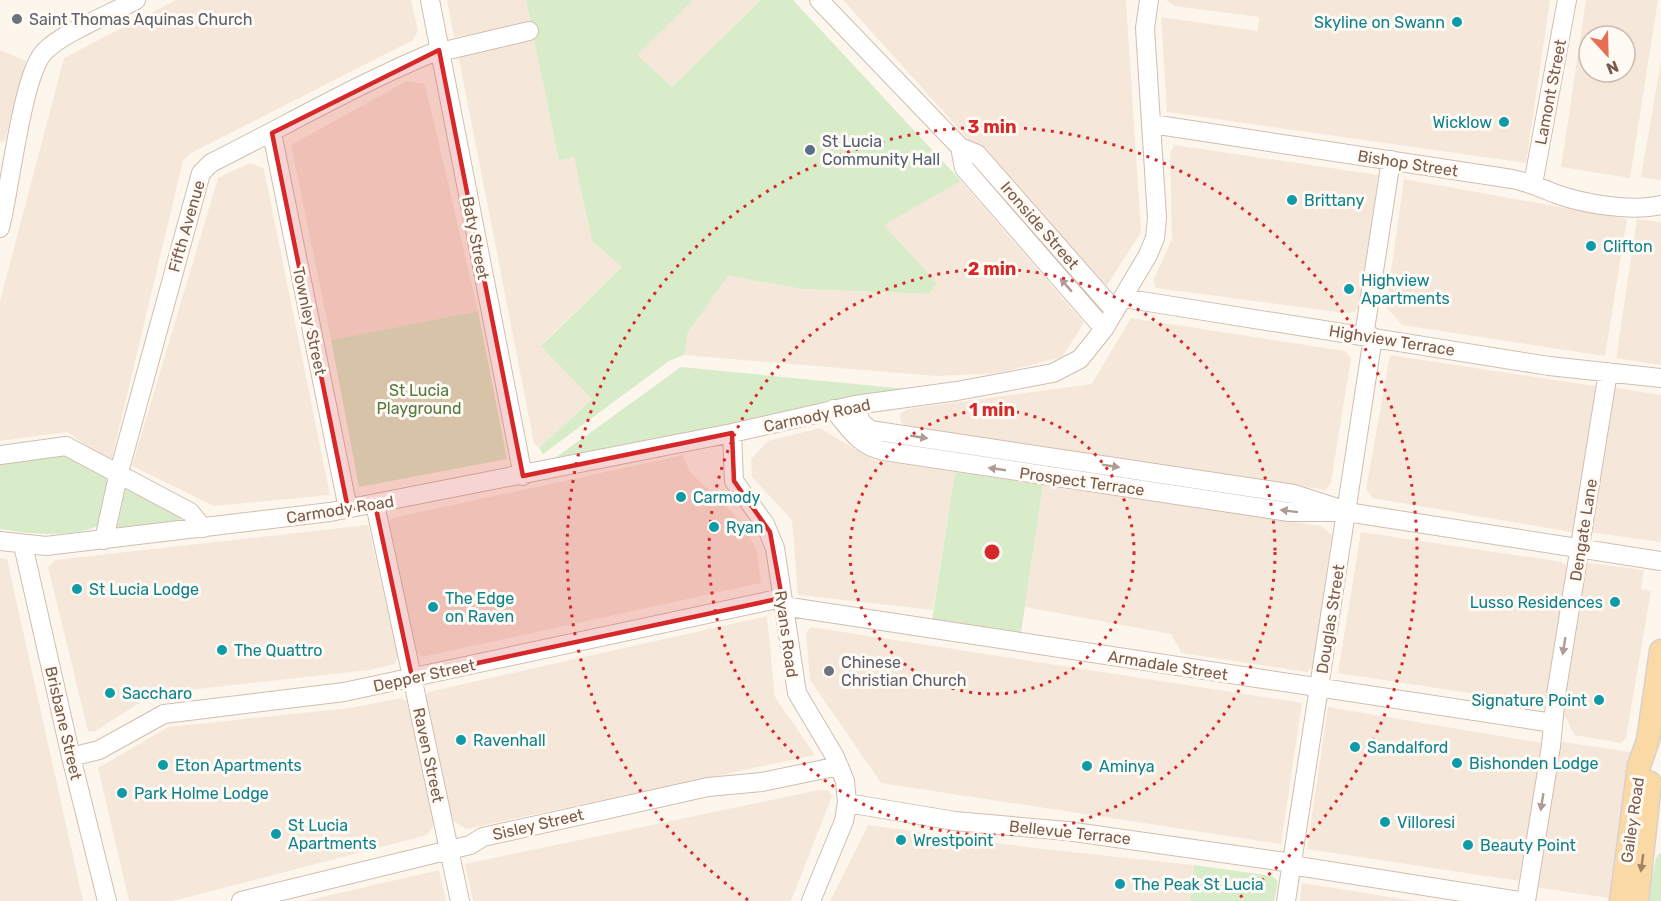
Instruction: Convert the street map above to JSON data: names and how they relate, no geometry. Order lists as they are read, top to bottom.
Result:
{
  "streets": {
    "main road": ["Gailey Road"],
    "street": [
      "Lamont Street",
      "Bishop Street",
      "Ironside Street",
      "Fifth Avenue",
      "Baty Street",
      "Townley Street",
      "Highview Terrace",
      "Carmody Road",
      "Prospect Terrace",
      "Dengate Lane",
      "Douglas Street",
      "Ryans Road",
      "Armadale Street",
      "Depper Street",
      "Brisbane Street",
      "Raven Street",
      "Sisley Street",
      "Bellevue Terrace"
    ]
  },
  "crossings": [
    ["Lamont Street", "Bishop Street"],
    ["Bishop Street", "Carmody Road"],
    ["Bishop Street", "Douglas Street"],
    ["Ironside Street", "Highview Terrace"],
    ["Ironside Street", "Carmody Road"],
    ["Fifth Avenue", "Baty Street"],
    ["Fifth Avenue", "Townley Street"],
    ["Fifth Avenue", "Carmody Road"],
    ["Baty Street", "Carmody Road"],
    ["Townley Street", "Carmody Road"],
    ["Highview Terrace", "Carmody Road"],
    ["Highview Terrace", "Dengate Lane"],
    ["Highview Terrace", "Douglas Street"],
    ["Carmody Road", "Prospect Terrace"],
    ["Carmody Road", "Ryans Road"],
    ["Carmody Road", "Brisbane Street"],
    ["Carmody Road", "Raven Street"],
    ["Prospect Terrace", "Dengate Lane"],
    ["Prospect Terrace", "Douglas Street"],
    ["Dengate Lane", "Armadale Street"],
    ["Douglas Street", "Armadale Street"],
    ["Douglas Street", "Bellevue Terrace"],
    ["Ryans Road", "Armadale Street"],
    ["Ryans Road", "Depper Street"],
    ["Ryans Road", "Sisley Street"],
    ["Ryans Road", "Bellevue Terrace"],
    ["Armadale Street", "Depper Street"],
    ["Depper Street", "Brisbane Street"],
    ["Depper Street", "Raven Street"],
    ["Raven Street", "Sisley Street"]
  ],
  "one_way": ["Dengate Lane"],
  "parks": ["St Lucia Playground"],
  "places": [
    "Saint Thomas Aquinas Church",
    "Skyline on Swann",
    "Wicklow",
    "St Lucia Community Hall",
    "Brittany",
    "Clifton",
    "Highview Apartments",
    "Carmody",
    "Ryan",
    "St Lucia Lodge",
    "Lusso Residences",
    "The Edge on Raven",
    "The Quattro",
    "Chinese Christian Church",
    "Saccharo",
    "Signature Point",
    "Ravenhall",
    "Sandalford",
    "Bishonden Lodge",
    "Eton Apartments",
    "Aminya",
    "Park Holme Lodge",
    "Villoresi",
    "St Lucia Apartments",
    "Wrestpoint",
    "Beauty Point",
    "The Peak St Lucia"
  ],
  "north": "bottom",
  "rings": ["3 min", "2 min", "1 min"]
}
